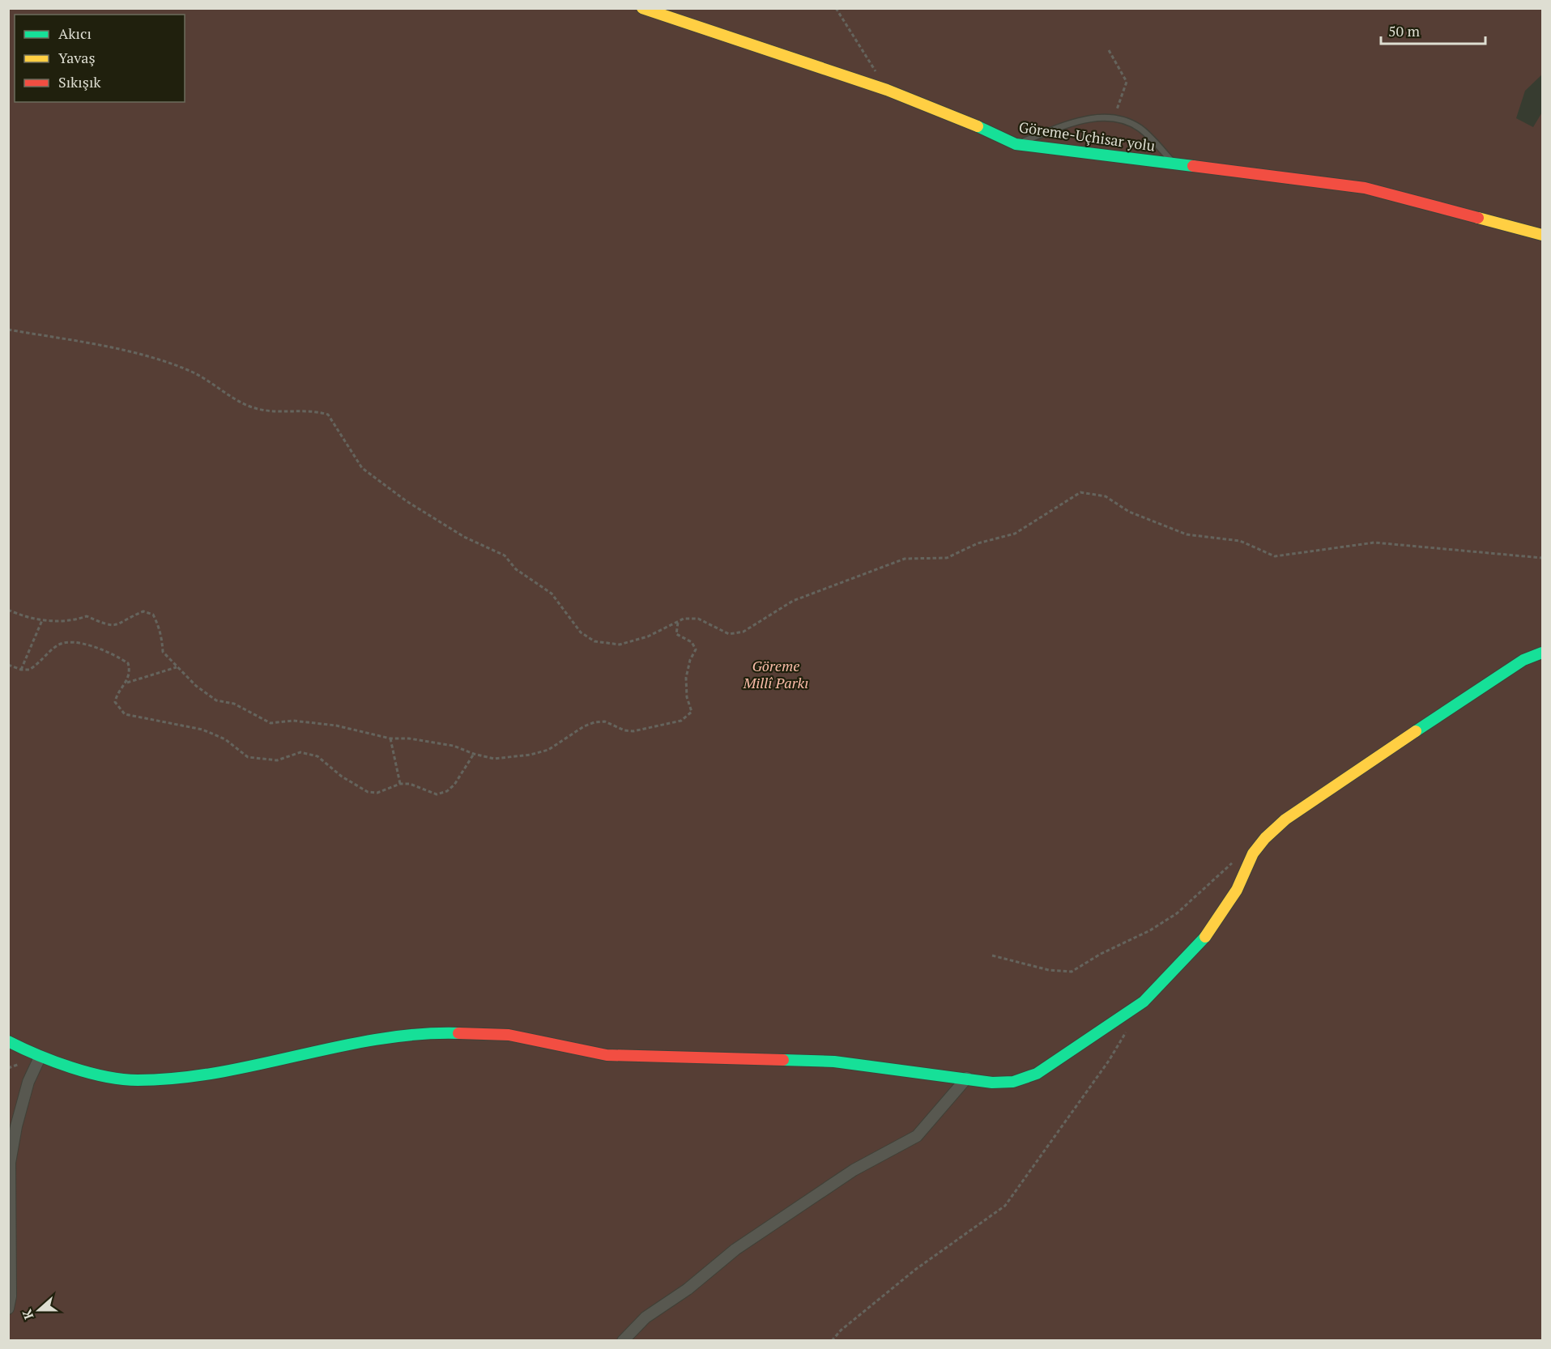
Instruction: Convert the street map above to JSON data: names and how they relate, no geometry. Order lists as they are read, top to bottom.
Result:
{
  "streets": {
    "street": ["Göreme-Uçhisar yolu"]
  },
  "parks": ["Göreme Millî Parkı"],
  "legend": ["Akıcı", "Yavaş", "Sıkışık"],
  "scale_bar": "50 m",
  "north": "left"
}
